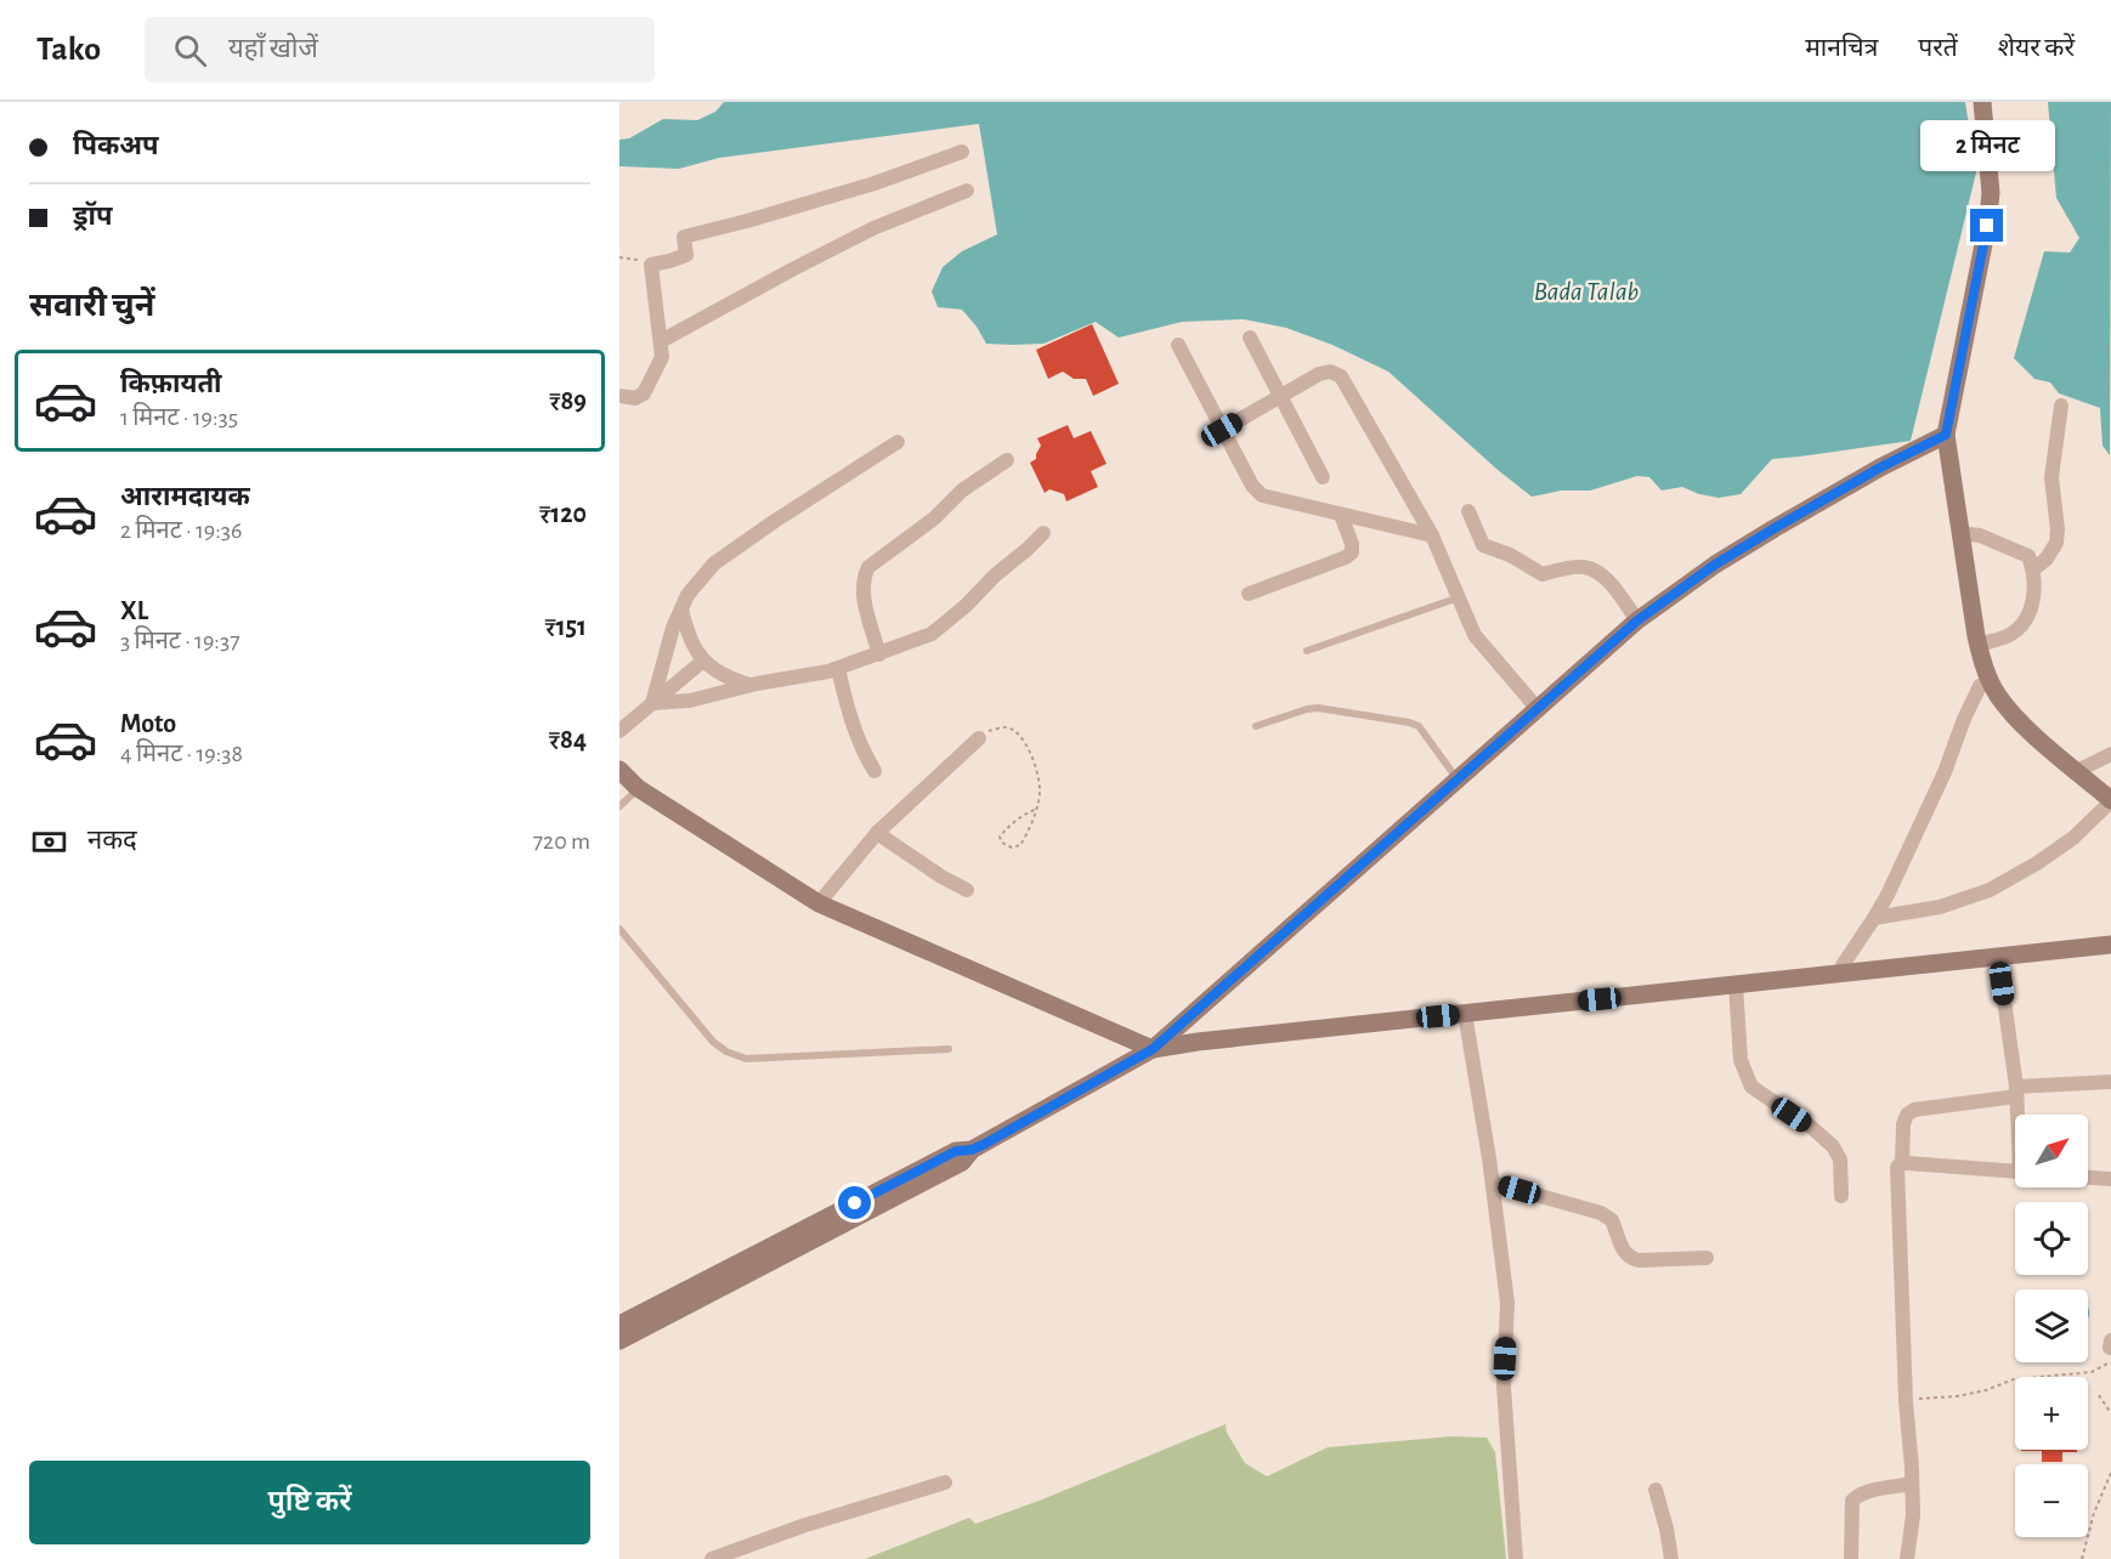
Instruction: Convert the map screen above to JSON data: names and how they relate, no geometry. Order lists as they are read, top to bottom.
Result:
{
  "water": ["Bada Talab"],
  "north": "top right",
  "page": {
    "header": "Tako",
    "search": "यहाँ खोजें",
    "nav": ["मानचित्र", "परतें", "शेयर करें"],
    "banner": ["पिकअप", "ड्रॉप"],
    "bubble": "2 मिनट",
    "heading": "सवारी चुनें",
    "list": [
      {
        "name": "किफ़ायती",
        "note": "1 मिनट · 19:35",
        "value": "₹89"
      },
      {
        "name": "आरामदायक",
        "note": "2 मिनट · 19:36",
        "value": "₹120"
      },
      {
        "name": "XL",
        "note": "3 मिनट · 19:37",
        "value": "₹151"
      },
      {
        "name": "Moto",
        "note": "4 मिनट · 19:38",
        "value": "₹84"
      }
    ],
    "pay": ["नकद", "720 m"],
    "map_buttons": ["+", "−"],
    "buttons": "पुष्टि करें"
  }
}
